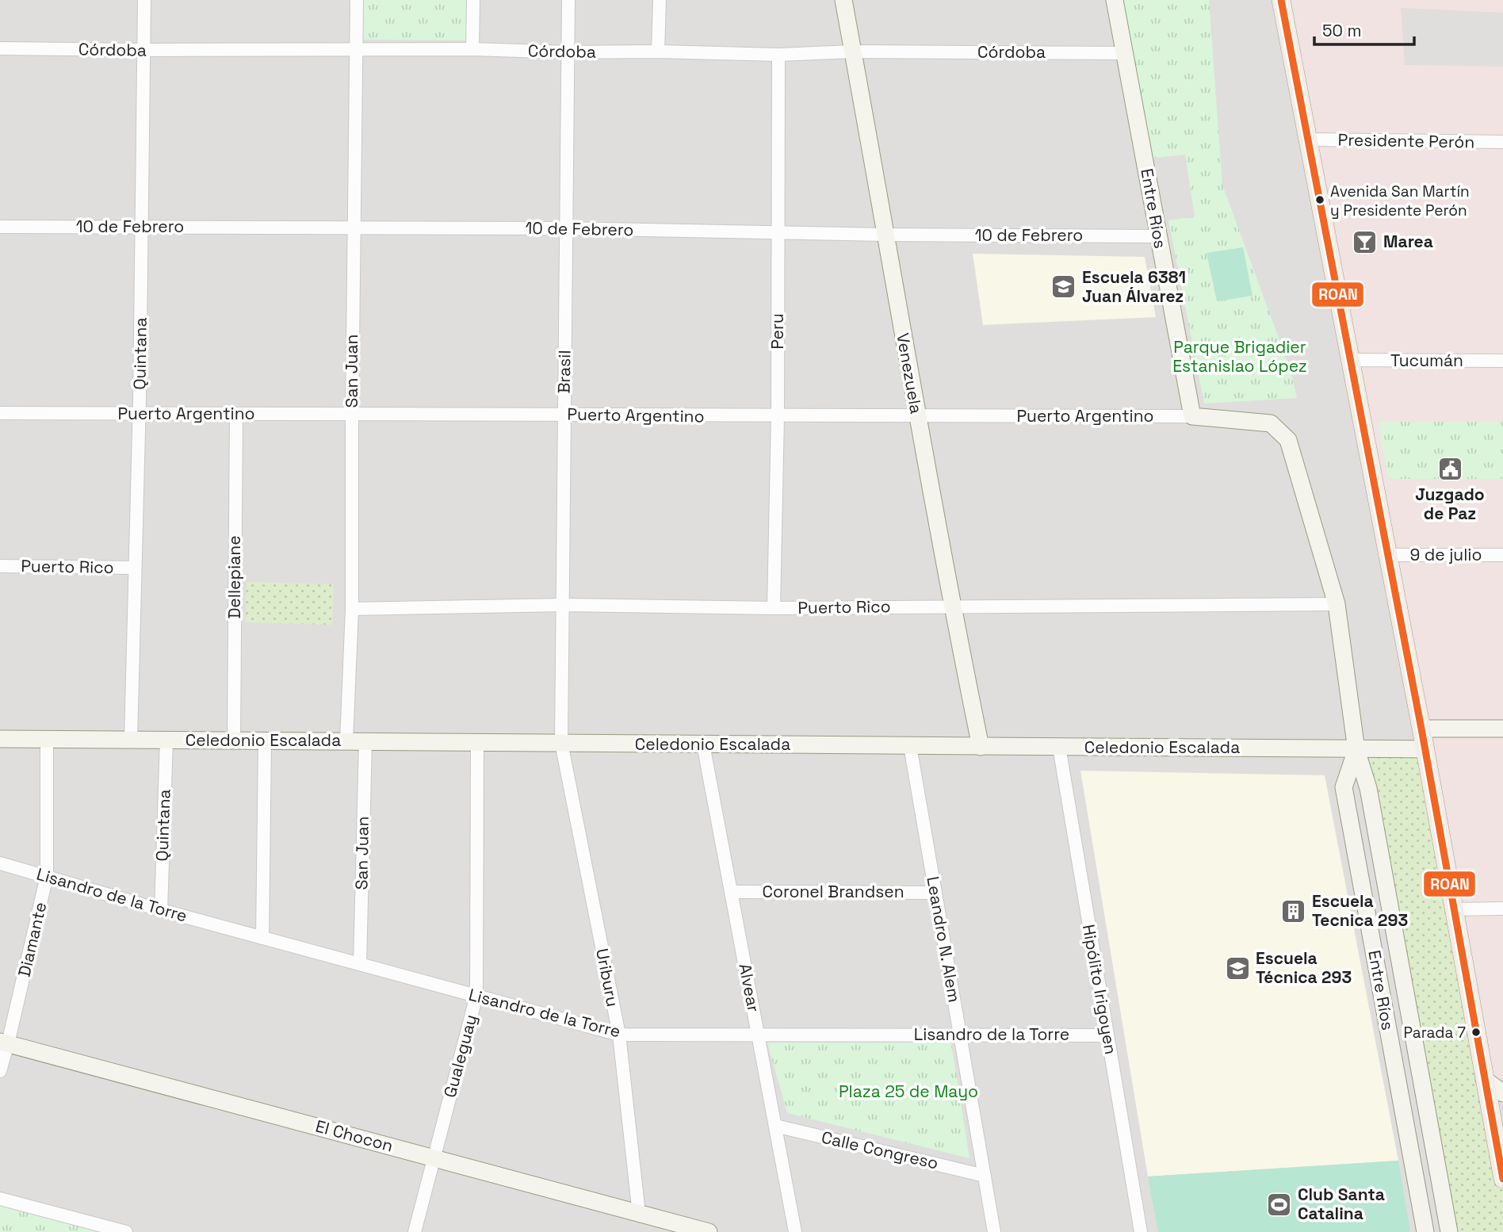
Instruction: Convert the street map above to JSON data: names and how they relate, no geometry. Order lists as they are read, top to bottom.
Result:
{
  "streets": {
    "street": [
      "Córdoba",
      "Presidente Perón",
      "Entre Ríos",
      "10 de Febrero",
      "Peru",
      "Quintana",
      "Tucumán",
      "San Juan",
      "Brasil",
      "Venezuela",
      "Puerto Argentino",
      "9 de julio",
      "Puerto Rico",
      "Dellepiane",
      "Celedonio Escalada",
      "Coronel Brandsen",
      "Lisandro de la Torre",
      "Diamante",
      "Leandro N. Alem",
      "Uriburu",
      "Alvear",
      "Hipólito Irigoyen",
      "Gualeguay",
      "El Chocon",
      "Calle Congreso"
    ]
  },
  "crossings": [
    ["Córdoba", "Entre Ríos"],
    ["Córdoba", "Peru"],
    ["Córdoba", "Quintana"],
    ["Córdoba", "San Juan"],
    ["Córdoba", "Brasil"],
    ["Córdoba", "Venezuela"],
    ["Entre Ríos", "10 de Febrero"],
    ["Entre Ríos", "Puerto Argentino"],
    ["Entre Ríos", "Puerto Rico"],
    ["Entre Ríos", "Celedonio Escalada"],
    ["10 de Febrero", "Peru"],
    ["10 de Febrero", "Quintana"],
    ["10 de Febrero", "San Juan"],
    ["10 de Febrero", "Brasil"],
    ["10 de Febrero", "Venezuela"],
    ["Peru", "Puerto Argentino"],
    ["Peru", "Puerto Rico"],
    ["Quintana", "Puerto Argentino"],
    ["Quintana", "Puerto Rico"],
    ["Quintana", "Celedonio Escalada"],
    ["Quintana", "Lisandro de la Torre"],
    ["San Juan", "Puerto Argentino"],
    ["San Juan", "Puerto Rico"],
    ["San Juan", "Celedonio Escalada"],
    ["San Juan", "Lisandro de la Torre"],
    ["Brasil", "Puerto Argentino"],
    ["Brasil", "Puerto Rico"],
    ["Brasil", "Celedonio Escalada"],
    ["Brasil", "Uriburu"],
    ["Venezuela", "Puerto Argentino"],
    ["Venezuela", "Puerto Rico"],
    ["Venezuela", "Celedonio Escalada"],
    ["Puerto Argentino", "Dellepiane"],
    ["Dellepiane", "Celedonio Escalada"],
    ["Celedonio Escalada", "Diamante"],
    ["Celedonio Escalada", "Leandro N. Alem"],
    ["Celedonio Escalada", "Uriburu"],
    ["Celedonio Escalada", "Alvear"],
    ["Celedonio Escalada", "Hipólito Irigoyen"],
    ["Celedonio Escalada", "Gualeguay"],
    ["Coronel Brandsen", "Leandro N. Alem"],
    ["Coronel Brandsen", "Alvear"],
    ["Lisandro de la Torre", "Diamante"],
    ["Lisandro de la Torre", "Leandro N. Alem"],
    ["Lisandro de la Torre", "Uriburu"],
    ["Lisandro de la Torre", "Alvear"],
    ["Lisandro de la Torre", "Hipólito Irigoyen"],
    ["Lisandro de la Torre", "Gualeguay"],
    ["Diamante", "El Chocon"],
    ["Leandro N. Alem", "Calle Congreso"],
    ["Uriburu", "El Chocon"],
    ["Alvear", "Calle Congreso"],
    ["Gualeguay", "El Chocon"]
  ],
  "parks": ["Parque Brigadier Estanislao López", "Plaza 25 de Mayo"],
  "places": {
    "other": ["Avenida San Martín y Presidente Perón", "Parada 7"],
    "bar": ["Marea"],
    "school or university": ["Escuela 6381 Juan Álvarez", "Escuela Técnica 293"],
    "public building": ["Juzgado de Paz"],
    "building": ["Escuela Tecnica 293"],
    "sports": ["Club Santa Catalina"]
  },
  "lines": ["transit line ROAN"],
  "scale_bar": "50 m"
}
